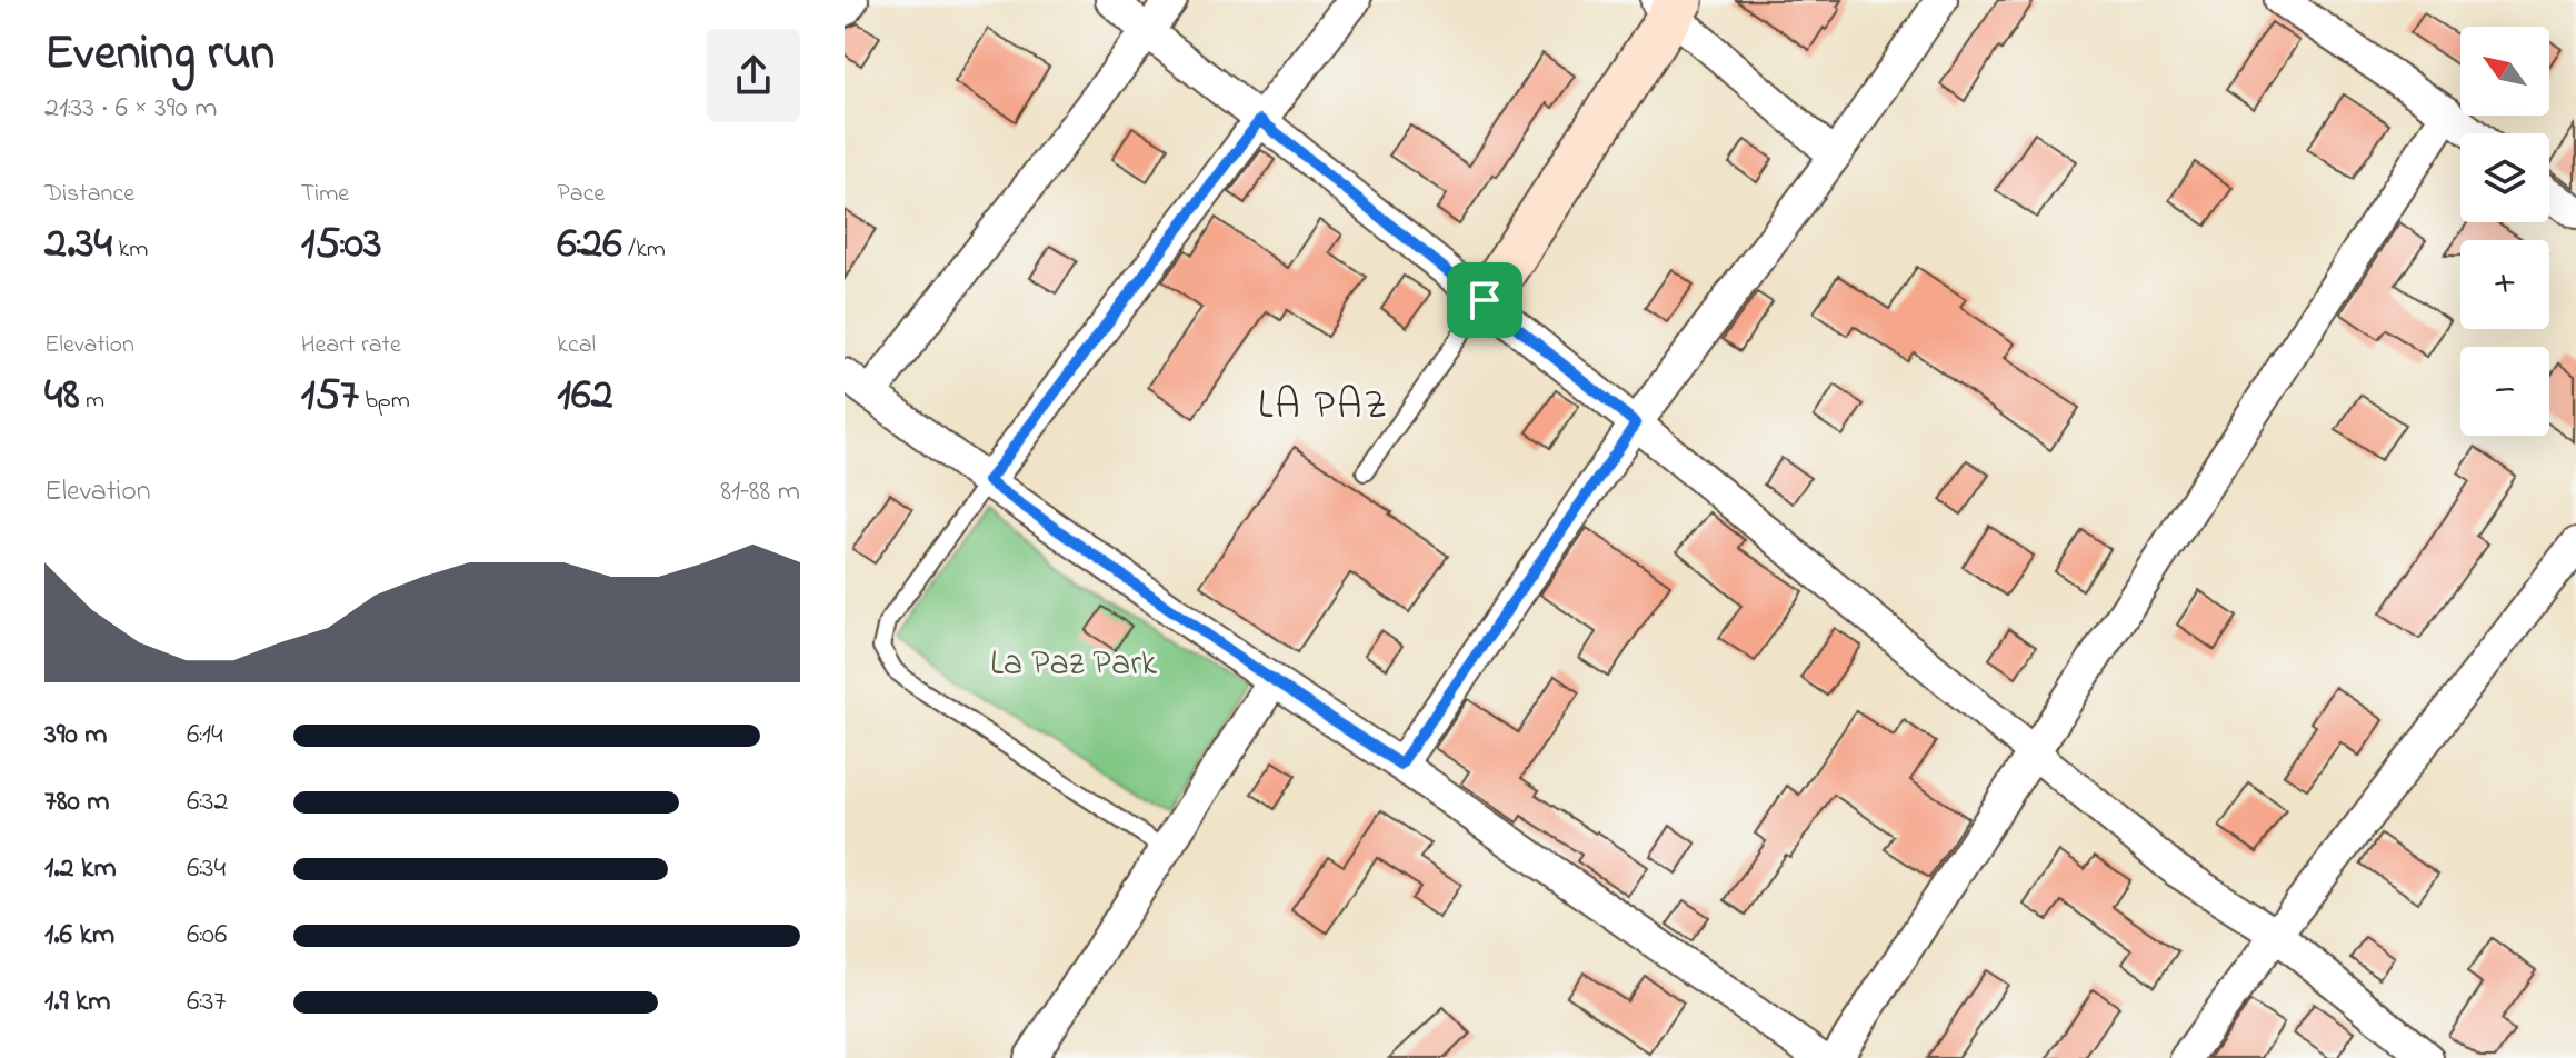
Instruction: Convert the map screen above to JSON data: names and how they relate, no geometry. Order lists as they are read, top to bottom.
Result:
{
  "districts": ["LA PAZ"],
  "parks": ["La Paz Park"],
  "north": "top left",
  "page": {
    "heading": ["Evening run", "21:33 · 6 × 390 m"],
    "map_buttons": ["+", "−"],
    "stats": [
      ["Distance", "2.34 km"],
      ["Time", "15:03"],
      ["Pace", "6:26 /km"],
      ["Elevation", "48 m"],
      ["Heart rate", "157 bpm"],
      ["kcal", "162"]
    ],
    "chart": ["Elevation", "81–88 m"],
    "list": [
      {
        "name": "390 m",
        "note": "6:14"
      },
      {
        "name": "780 m",
        "note": "6:32"
      },
      {
        "name": "1.2 km",
        "note": "6:34"
      },
      {
        "name": "1.6 km",
        "note": "6:06"
      },
      {
        "name": "1.9 km",
        "note": "6:37"
      }
    ]
  }
}
